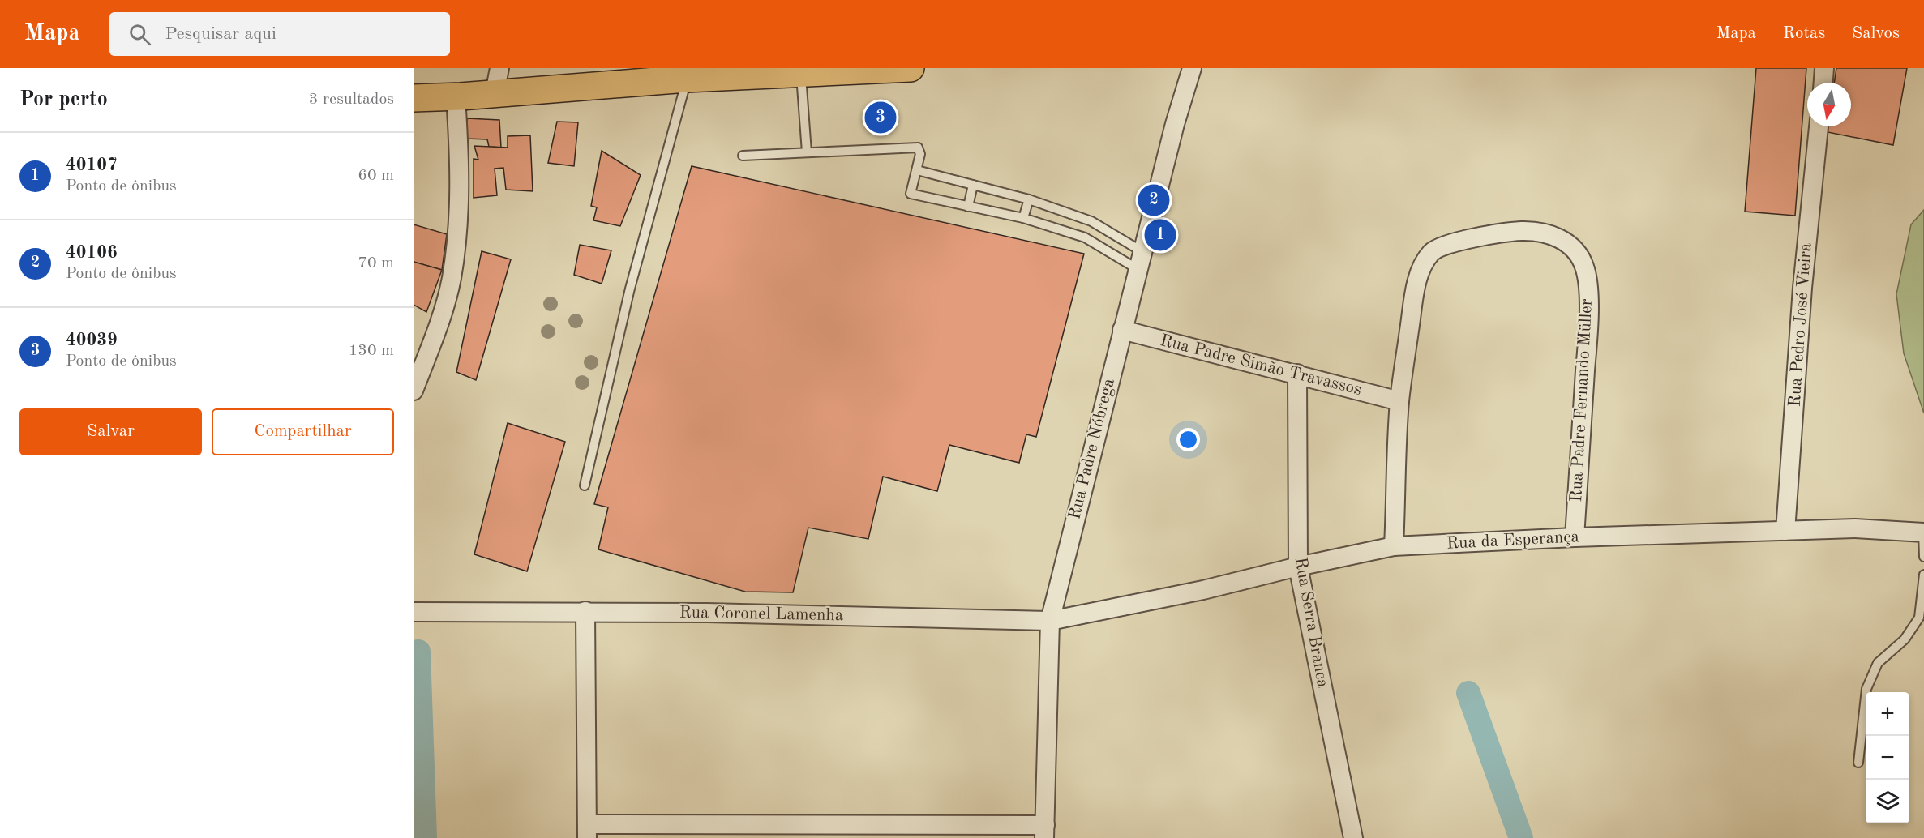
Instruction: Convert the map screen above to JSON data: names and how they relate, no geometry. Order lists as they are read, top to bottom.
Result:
{
  "streets": {
    "street": [
      "Rua Pedro José Vieira",
      "Rua Padre Simão Travassos",
      "Rua Padre Fernando Müller",
      "Rua Padre Nóbrega",
      "Rua da Esperança",
      "Rua Coronel Lamenha",
      "Rua Serra Branca"
    ]
  },
  "crossings": [
    ["Rua Pedro José Vieira", "Rua da Esperança"],
    ["Rua Padre Simão Travassos", "Rua Padre Fernando Müller"],
    ["Rua Padre Simão Travassos", "Rua Padre Nóbrega"],
    ["Rua Padre Simão Travassos", "Rua Serra Branca"],
    ["Rua Padre Fernando Müller", "Rua da Esperança"],
    ["Rua Padre Nóbrega", "Rua Coronel Lamenha"],
    ["Rua da Esperança", "Rua Coronel Lamenha"],
    ["Rua da Esperança", "Rua Serra Branca"]
  ],
  "north": "bottom",
  "page": {
    "header": "Mapa",
    "search": "Pesquisar aqui",
    "nav": ["Mapa", "Rotas", "Salvos"],
    "heading": ["Por perto", "3 resultados"],
    "pins": ["3", "2", "1"],
    "list": [
      {
        "mark": "1",
        "name": "40107",
        "note": "Ponto de ônibus",
        "value": "60 m"
      },
      {
        "mark": "2",
        "name": "40106",
        "note": "Ponto de ônibus",
        "value": "70 m"
      },
      {
        "mark": "3",
        "name": "40039",
        "note": "Ponto de ônibus",
        "value": "130 m"
      }
    ],
    "buttons": ["Salvar", "Compartilhar"],
    "map_buttons": ["+", "−"]
  }
}
